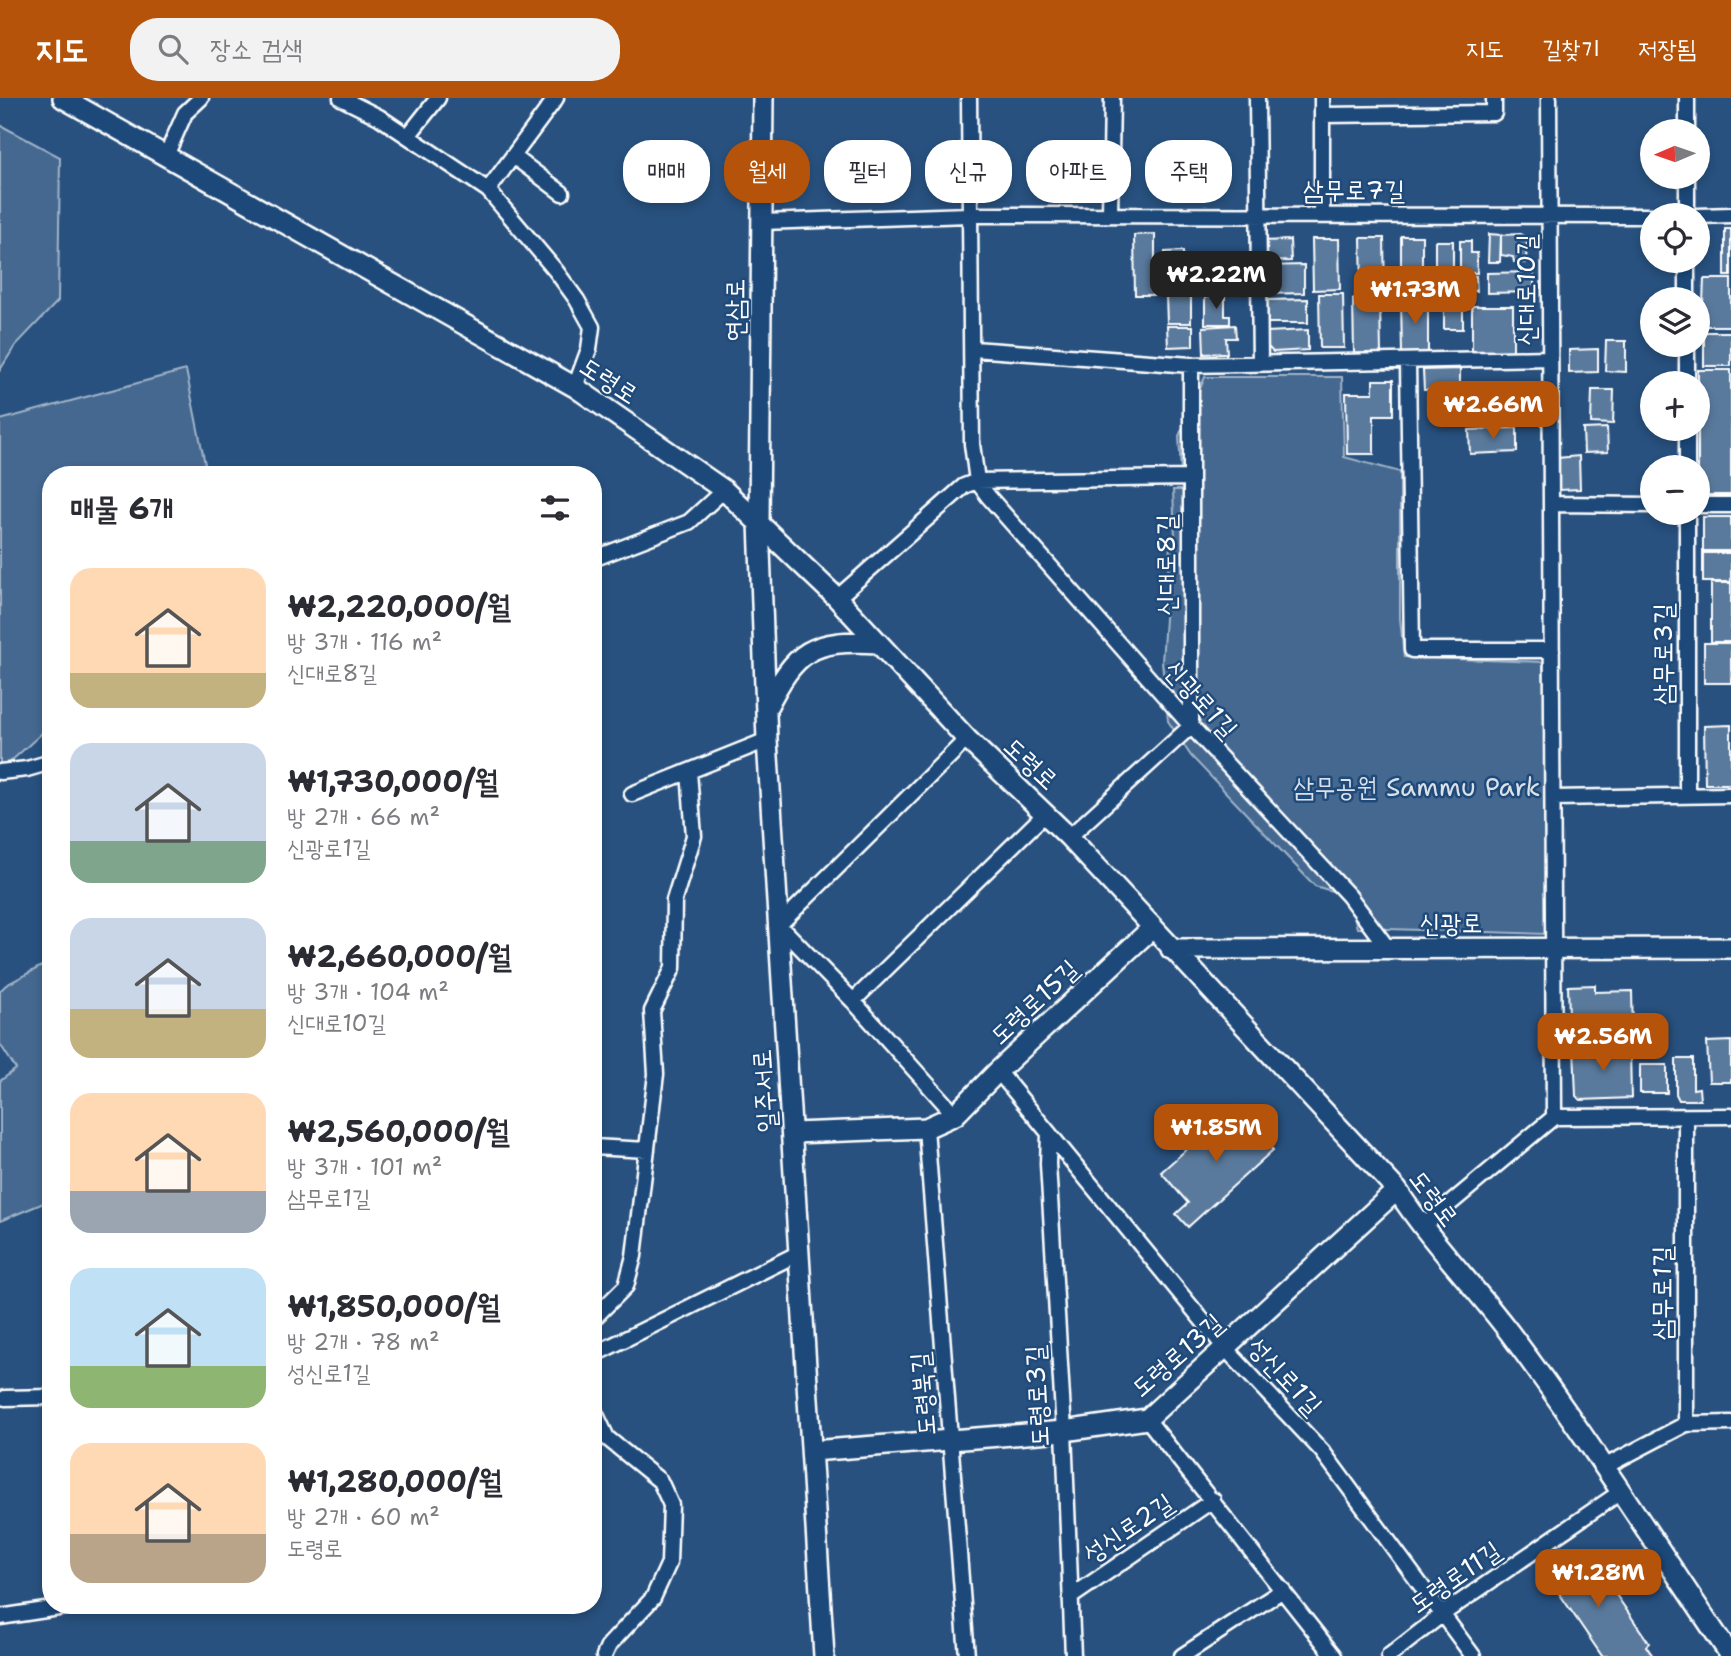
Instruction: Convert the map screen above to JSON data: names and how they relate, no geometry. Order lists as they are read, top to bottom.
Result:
{
  "streets": {
    "main road": [
      "연삼로",
      "도령로",
      "신광로",
      "도령로15길",
      "일주서로",
      "도령로13길"
    ],
    "street": [
      "삼무로7길",
      "신대로10길",
      "신대로8길",
      "삼무로3길",
      "신광로1길",
      "삼무로1길",
      "성신로1길",
      "도령북길",
      "도령로3길",
      "성신로2길",
      "도령로11길"
    ]
  },
  "crossings": [
    ["삼무로7길", "신대로10길"],
    ["삼무로7길", "연삼로"],
    ["신대로10길", "신광로"],
    ["연삼로", "도령로"],
    ["연삼로", "일주서로"],
    ["도령로", "신광로"],
    ["도령로", "도령로15길"],
    ["도령로", "일주서로"],
    ["도령로", "도령로13길"],
    ["도령로", "도령로11길"],
    ["신대로8길", "신광로1길"],
    ["신광로1길", "신광로"],
    ["도령로15길", "일주서로"],
    ["도령로15길", "성신로1길"],
    ["도령로15길", "도령북길"],
    ["일주서로", "도령로13길"],
    ["도령로13길", "성신로1길"],
    ["도령로13길", "도령북길"],
    ["도령로13길", "도령로3길"],
    ["도령로13길", "성신로2길"],
    ["성신로1길", "도령로3길"],
    ["성신로1길", "도령로11길"],
    ["도령로3길", "성신로2길"]
  ],
  "parks": ["삼무공원 Sammu Park"],
  "north": "left",
  "page": {
    "header": "지도",
    "search": "장소 검색",
    "nav": ["지도", "길찾기", "저장됨"],
    "map_buttons": ["+", "−"],
    "chip": [
      "매매",
      "월세",
      "필터",
      "신규",
      "아파트",
      "주택"
    ],
    "price": [
      "₩2.22M",
      "₩1.73M",
      "₩2.66M",
      "₩2.56M",
      "₩1.85M",
      "₩1.28M"
    ],
    "heading": "매물 6개",
    "list": [
      {
        "name": "₩2,220,000/월",
        "note": "방 3개 · 116 m² · 신대로8길"
      },
      {
        "name": "₩1,730,000/월",
        "note": "방 2개 · 66 m² · 신광로1길"
      },
      {
        "name": "₩2,660,000/월",
        "note": "방 3개 · 104 m² · 신대로10길"
      },
      {
        "name": "₩2,560,000/월",
        "note": "방 3개 · 101 m² · 삼무로1길"
      },
      {
        "name": "₩1,850,000/월",
        "note": "방 2개 · 78 m² · 성신로1길"
      },
      {
        "name": "₩1,280,000/월",
        "note": "방 2개 · 60 m² · 도령로"
      }
    ]
  }
}
